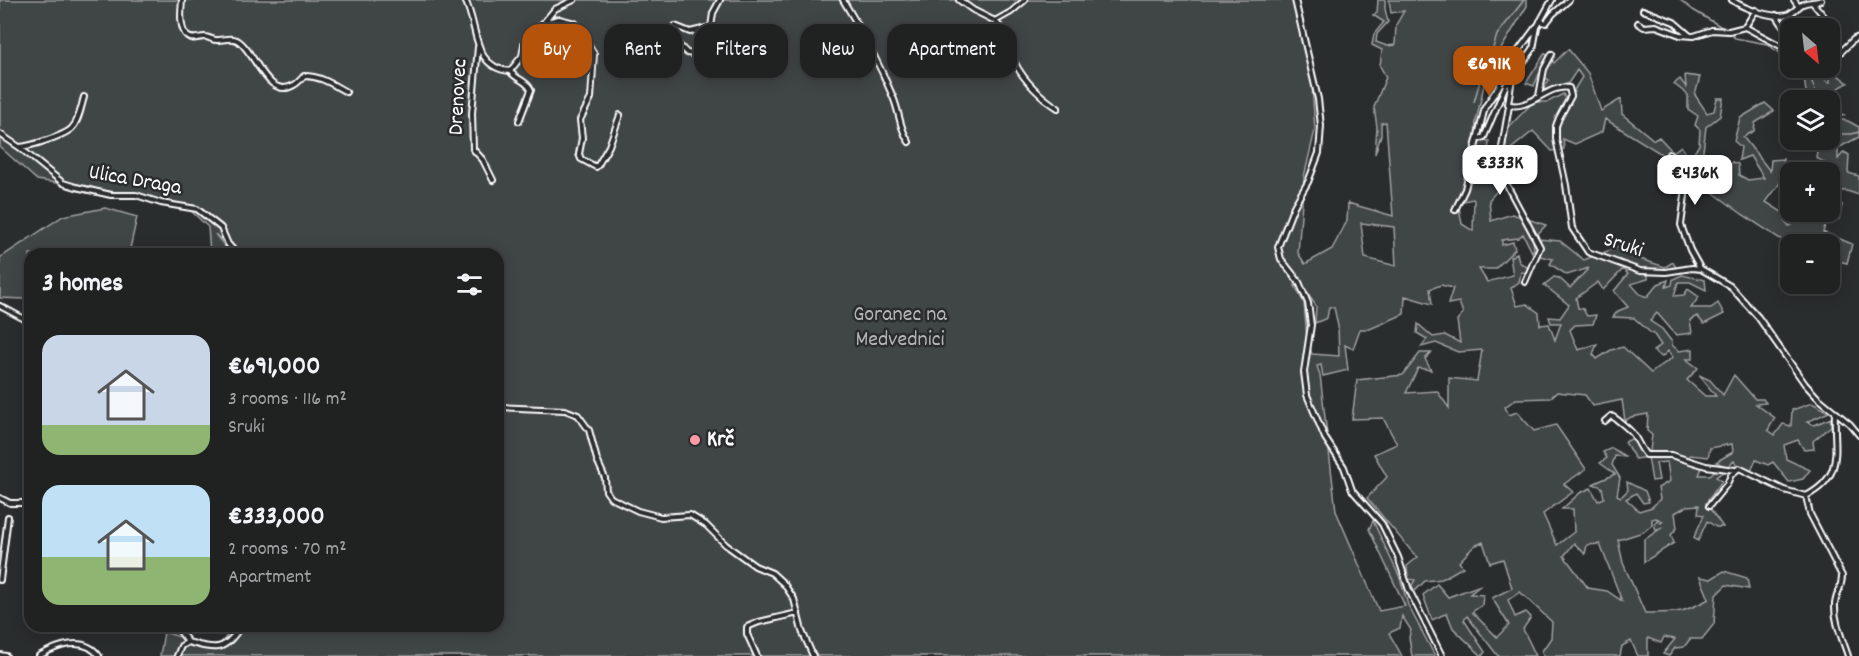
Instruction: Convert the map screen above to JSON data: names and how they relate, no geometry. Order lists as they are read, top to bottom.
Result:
{
  "streets": {
    "street": ["Drenovec", "Ulica Draga", "Sruki"]
  },
  "parks": ["Goranec na Medvednici"],
  "places": ["Krč"],
  "north": "bottom right",
  "page": {
    "map_buttons": ["+", "−"],
    "chip": [
      "Buy",
      "Rent",
      "Filters",
      "New",
      "Apartment"
    ],
    "price": ["€691K", "€333K", "€436K"],
    "heading": "3 homes",
    "list": [
      {
        "name": "€691,000",
        "note": "3 rooms · 116 m² · Sruki"
      },
      {
        "name": "€333,000",
        "note": "2 rooms · 70 m² · Apartment"
      }
    ]
  }
}
